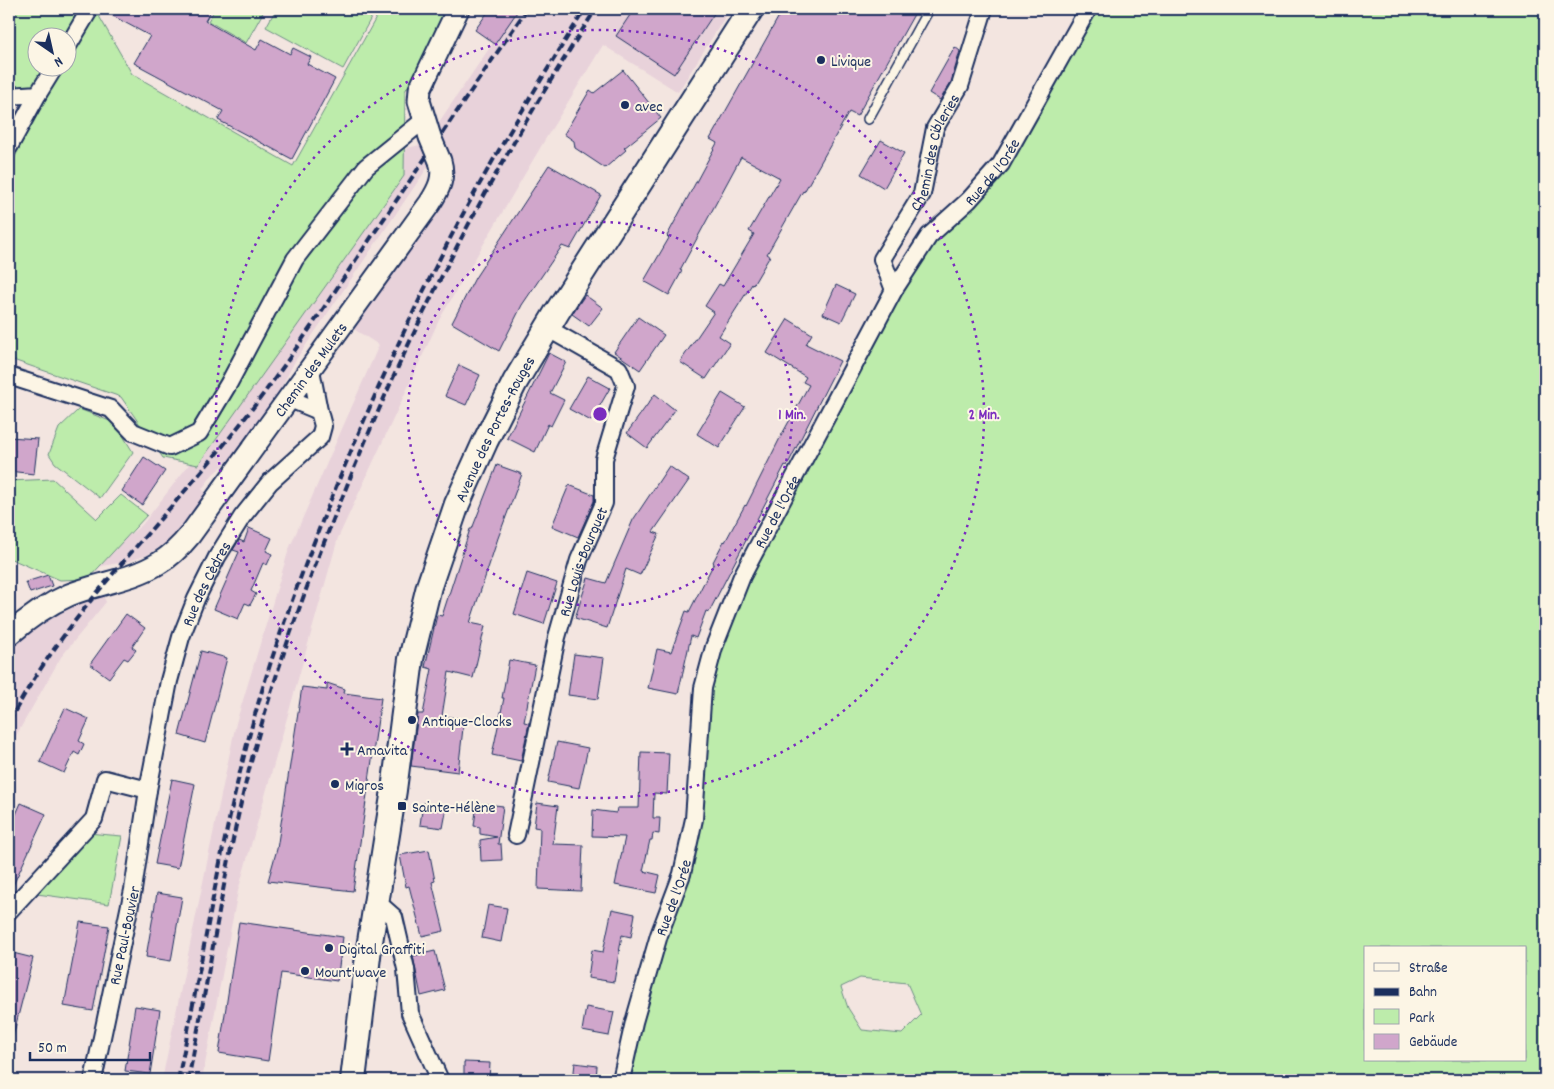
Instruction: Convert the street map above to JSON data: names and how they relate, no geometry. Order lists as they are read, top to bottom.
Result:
{
  "streets": {
    "main road": ["Avenue des Portes-Rouges"],
    "street": [
      "Chemin des Cibleries",
      "Rue de l'Orée",
      "Chemin des Mulets",
      "Rue Louis-Bourguet",
      "Rue des Cèdres",
      "Rue Paul-Bouvier"
    ]
  },
  "crossings": [
    ["Chemin des Cibleries", "Rue de l'Orée"],
    ["Chemin des Mulets", "Rue des Cèdres"],
    ["Avenue des Portes-Rouges", "Rue Louis-Bourguet"],
    ["Rue des Cèdres", "Rue Paul-Bouvier"]
  ],
  "places": {
    "other": [
      "Livique",
      "avec",
      "Antique-Clocks",
      "Migros",
      "Digital Graffiti",
      "Mount'wave"
    ],
    "health": ["Amavita"],
    "transit": ["Sainte-Hélène"]
  },
  "legend": [
    "Straße",
    "Bahn",
    "Park",
    "Gebäude"
  ],
  "scale_bar": "50 m",
  "north": "bottom right",
  "rings": ["1 Min.", "2 Min."]
}
